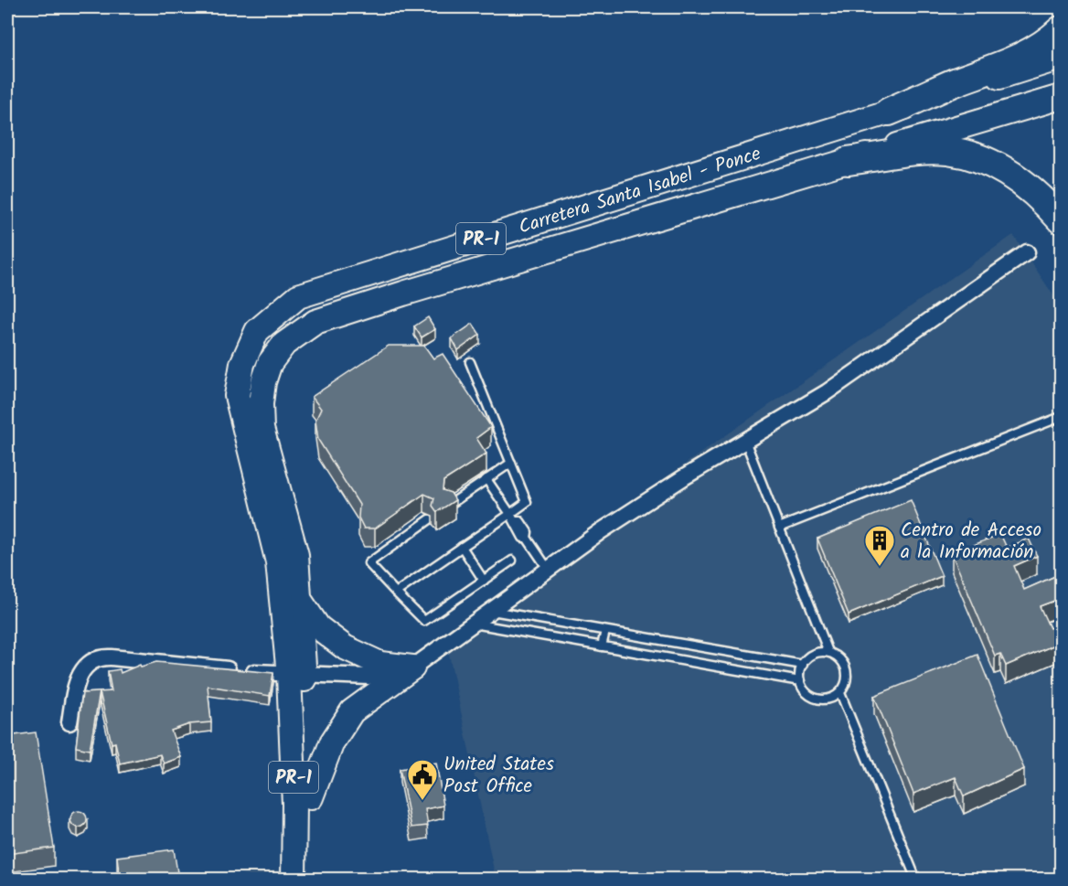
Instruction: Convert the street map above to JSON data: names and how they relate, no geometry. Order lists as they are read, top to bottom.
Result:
{
  "streets": {
    "main road": ["Carretera Santa Isabel - Ponce", "PR-1"]
  },
  "places": {
    "building": ["Centro de Acceso a la Información"],
    "public building": ["United States Post Office"]
  }
}
